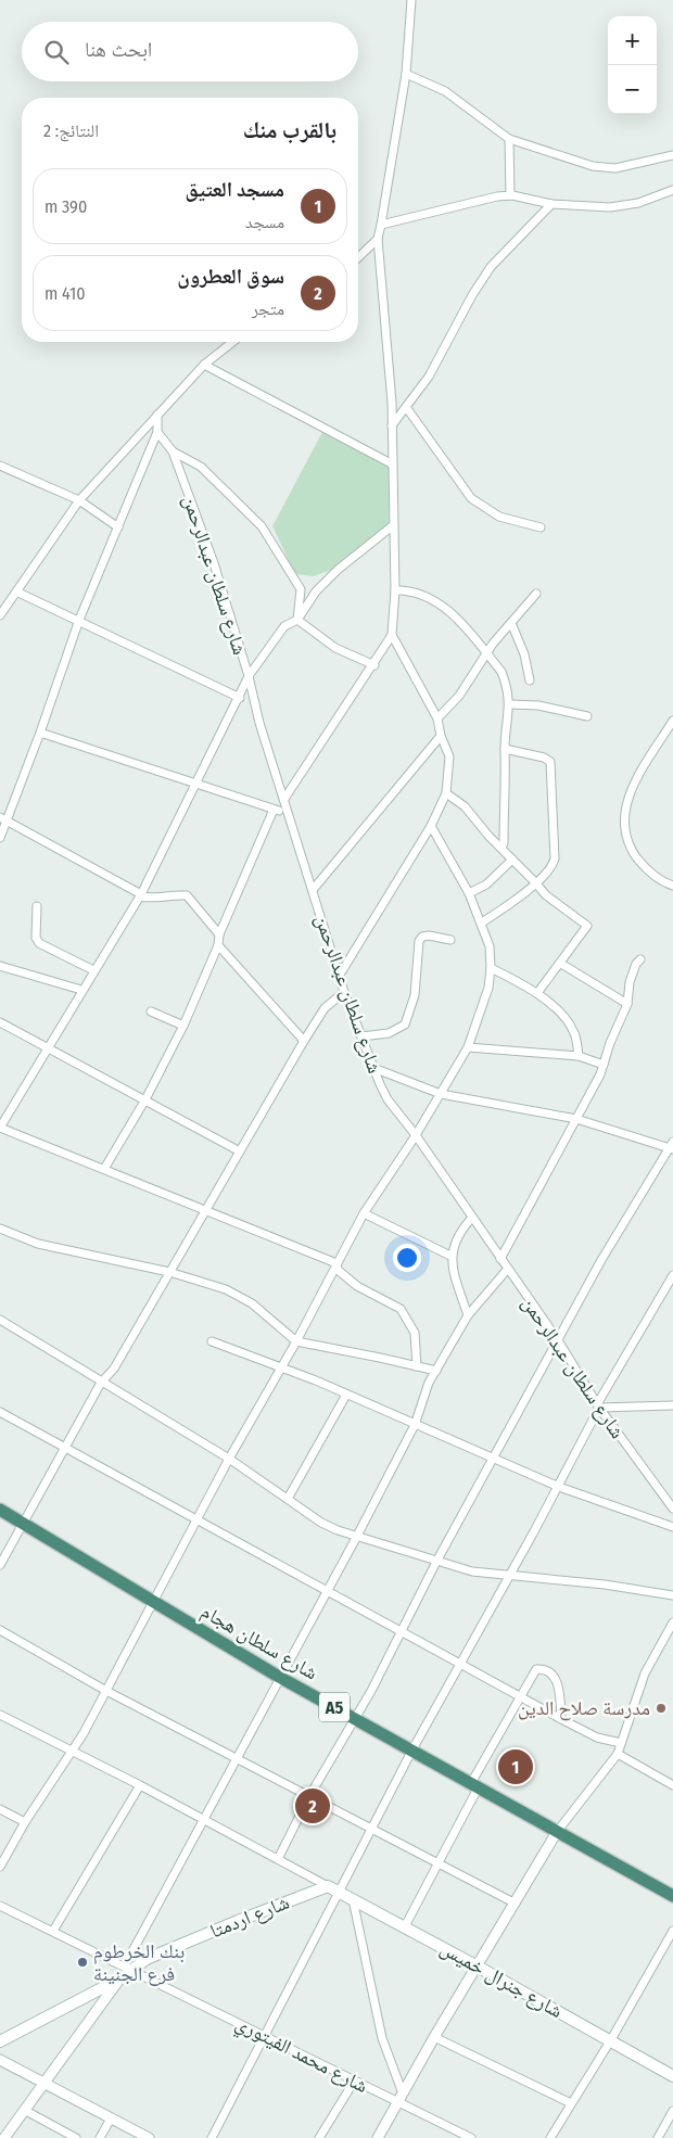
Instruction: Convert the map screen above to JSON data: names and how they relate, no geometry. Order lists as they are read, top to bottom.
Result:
{
  "streets": {
    "highway": ["شارع سلطان هجام", "A5"],
    "main road": ["شارع اردمتا", "شارع جنرال خميس"],
    "street": ["شارع سلطان عبدالرحمن", "شارع محمد الفيتوري"]
  },
  "crossings": [
    ["شارع اردمتا", "شارع جنرال خميس"],
    ["شارع اردمتا", "شارع محمد الفيتوري"]
  ],
  "places": ["مدرسة صلاح الدين", "بنك الخرطوم فرع الجنينة"],
  "page": {
    "map_buttons": ["+", "−"],
    "search": "ابحث هنا",
    "heading": ["بالقرب منك", "النتائج: 2"],
    "list": [
      {
        "mark": "1",
        "name": "مسجد العتيق",
        "note": "مسجد",
        "value": "390 m"
      },
      {
        "mark": "2",
        "name": "سوق العطرون",
        "note": "متجر",
        "value": "410 m"
      }
    ],
    "pins": ["1", "2"]
  }
}
